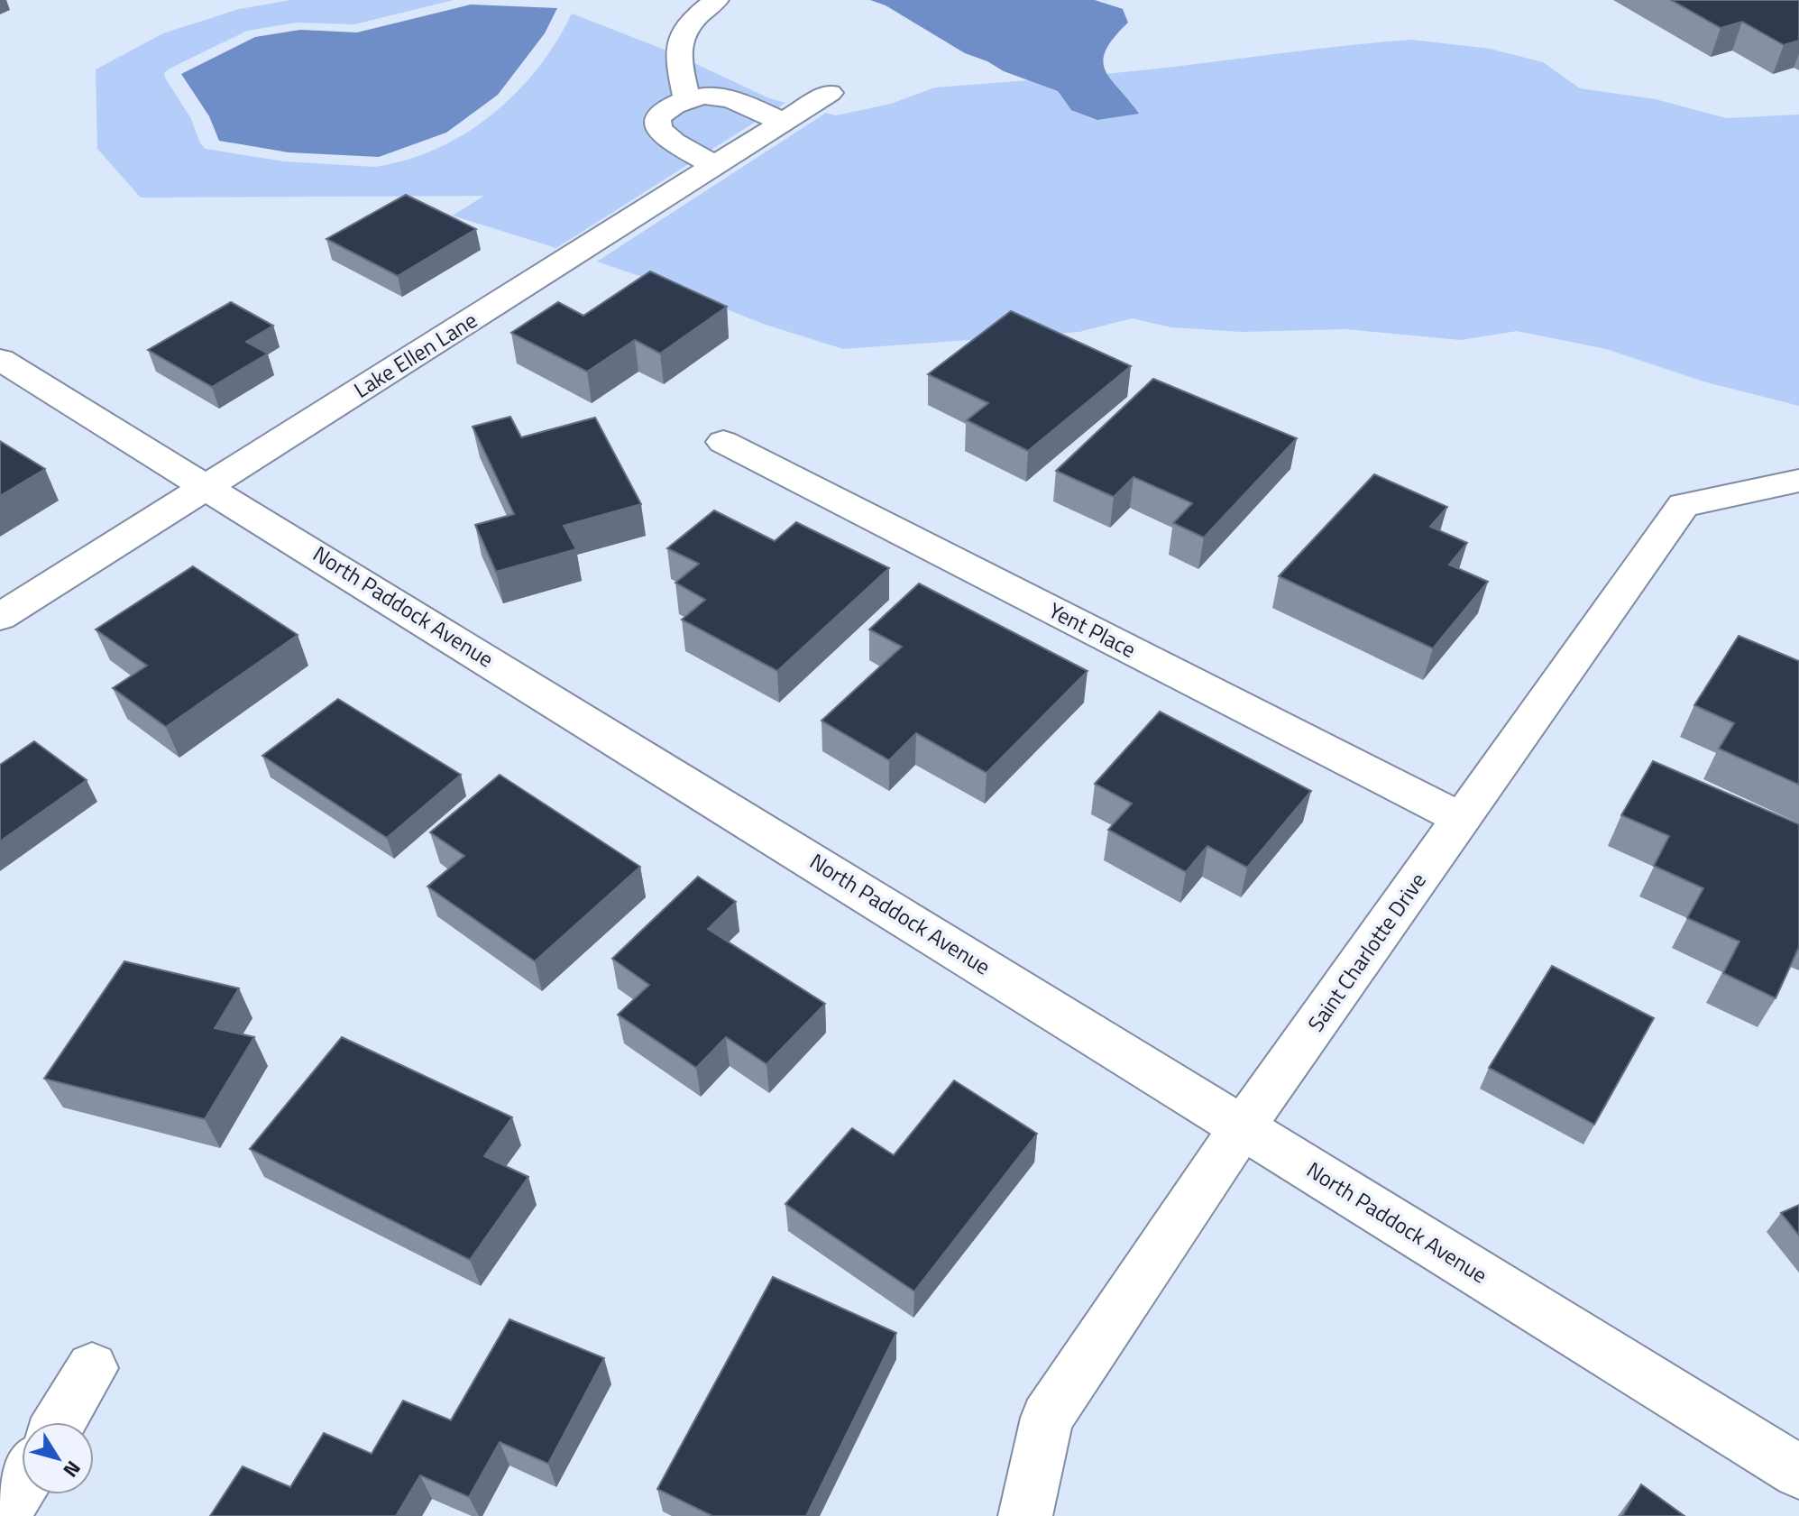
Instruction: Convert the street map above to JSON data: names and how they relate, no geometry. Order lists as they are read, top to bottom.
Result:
{
  "streets": {
    "street": [
      "Lake Ellen Lane",
      "North Paddock Avenue",
      "Yent Place",
      "Saint Charlotte Drive"
    ]
  },
  "crossings": [
    ["Lake Ellen Lane", "North Paddock Avenue"],
    ["North Paddock Avenue", "Saint Charlotte Drive"],
    ["Yent Place", "Saint Charlotte Drive"]
  ],
  "north": "bottom right"
}
